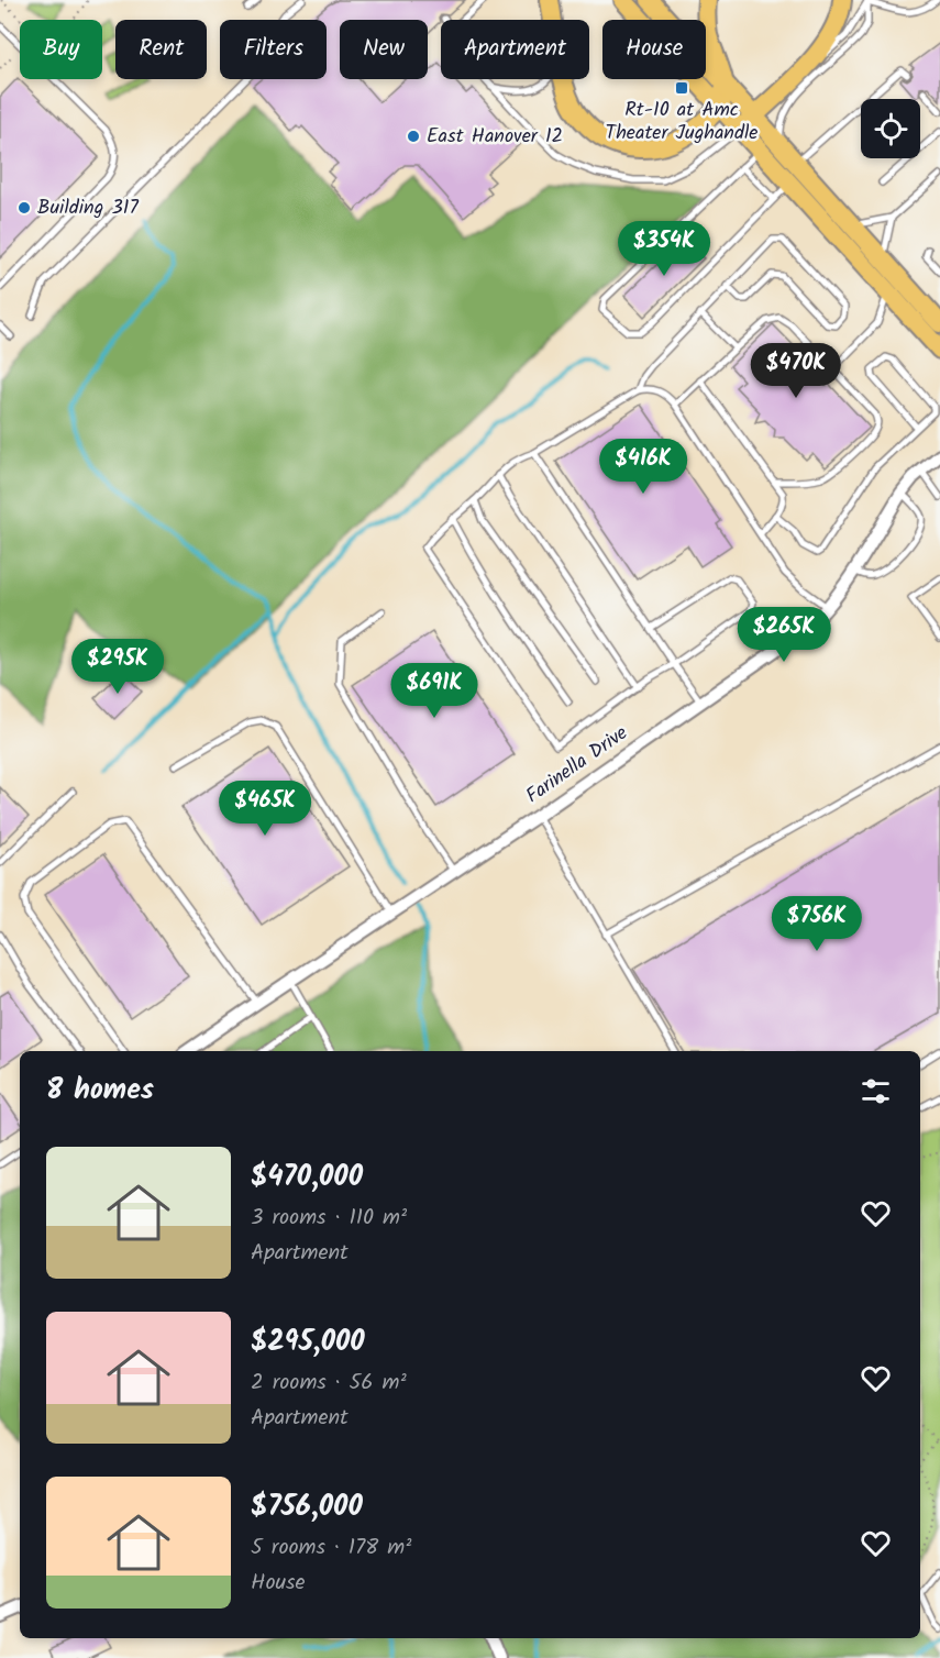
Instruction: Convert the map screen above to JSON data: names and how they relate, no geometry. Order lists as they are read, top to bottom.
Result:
{
  "streets": {
    "street": ["Farinella Drive"]
  },
  "places": {
    "transit": ["Rt-10 at Amc Theater Jughandle"],
    "other": ["East Hanover 12", "Building 317"]
  },
  "page": {
    "chip": [
      "Buy",
      "Rent",
      "Filters",
      "New",
      "Apartment",
      "House"
    ],
    "price": [
      "$354K",
      "$470K",
      "$416K",
      "$265K",
      "$295K",
      "$691K",
      "$465K",
      "$756K"
    ],
    "heading": "8 homes",
    "list": [
      {
        "name": "$470,000",
        "note": "3 rooms · 110 m² · Apartment"
      },
      {
        "name": "$295,000",
        "note": "2 rooms · 56 m² · Apartment"
      },
      {
        "name": "$756,000",
        "note": "5 rooms · 178 m² · House"
      }
    ]
  }
}
